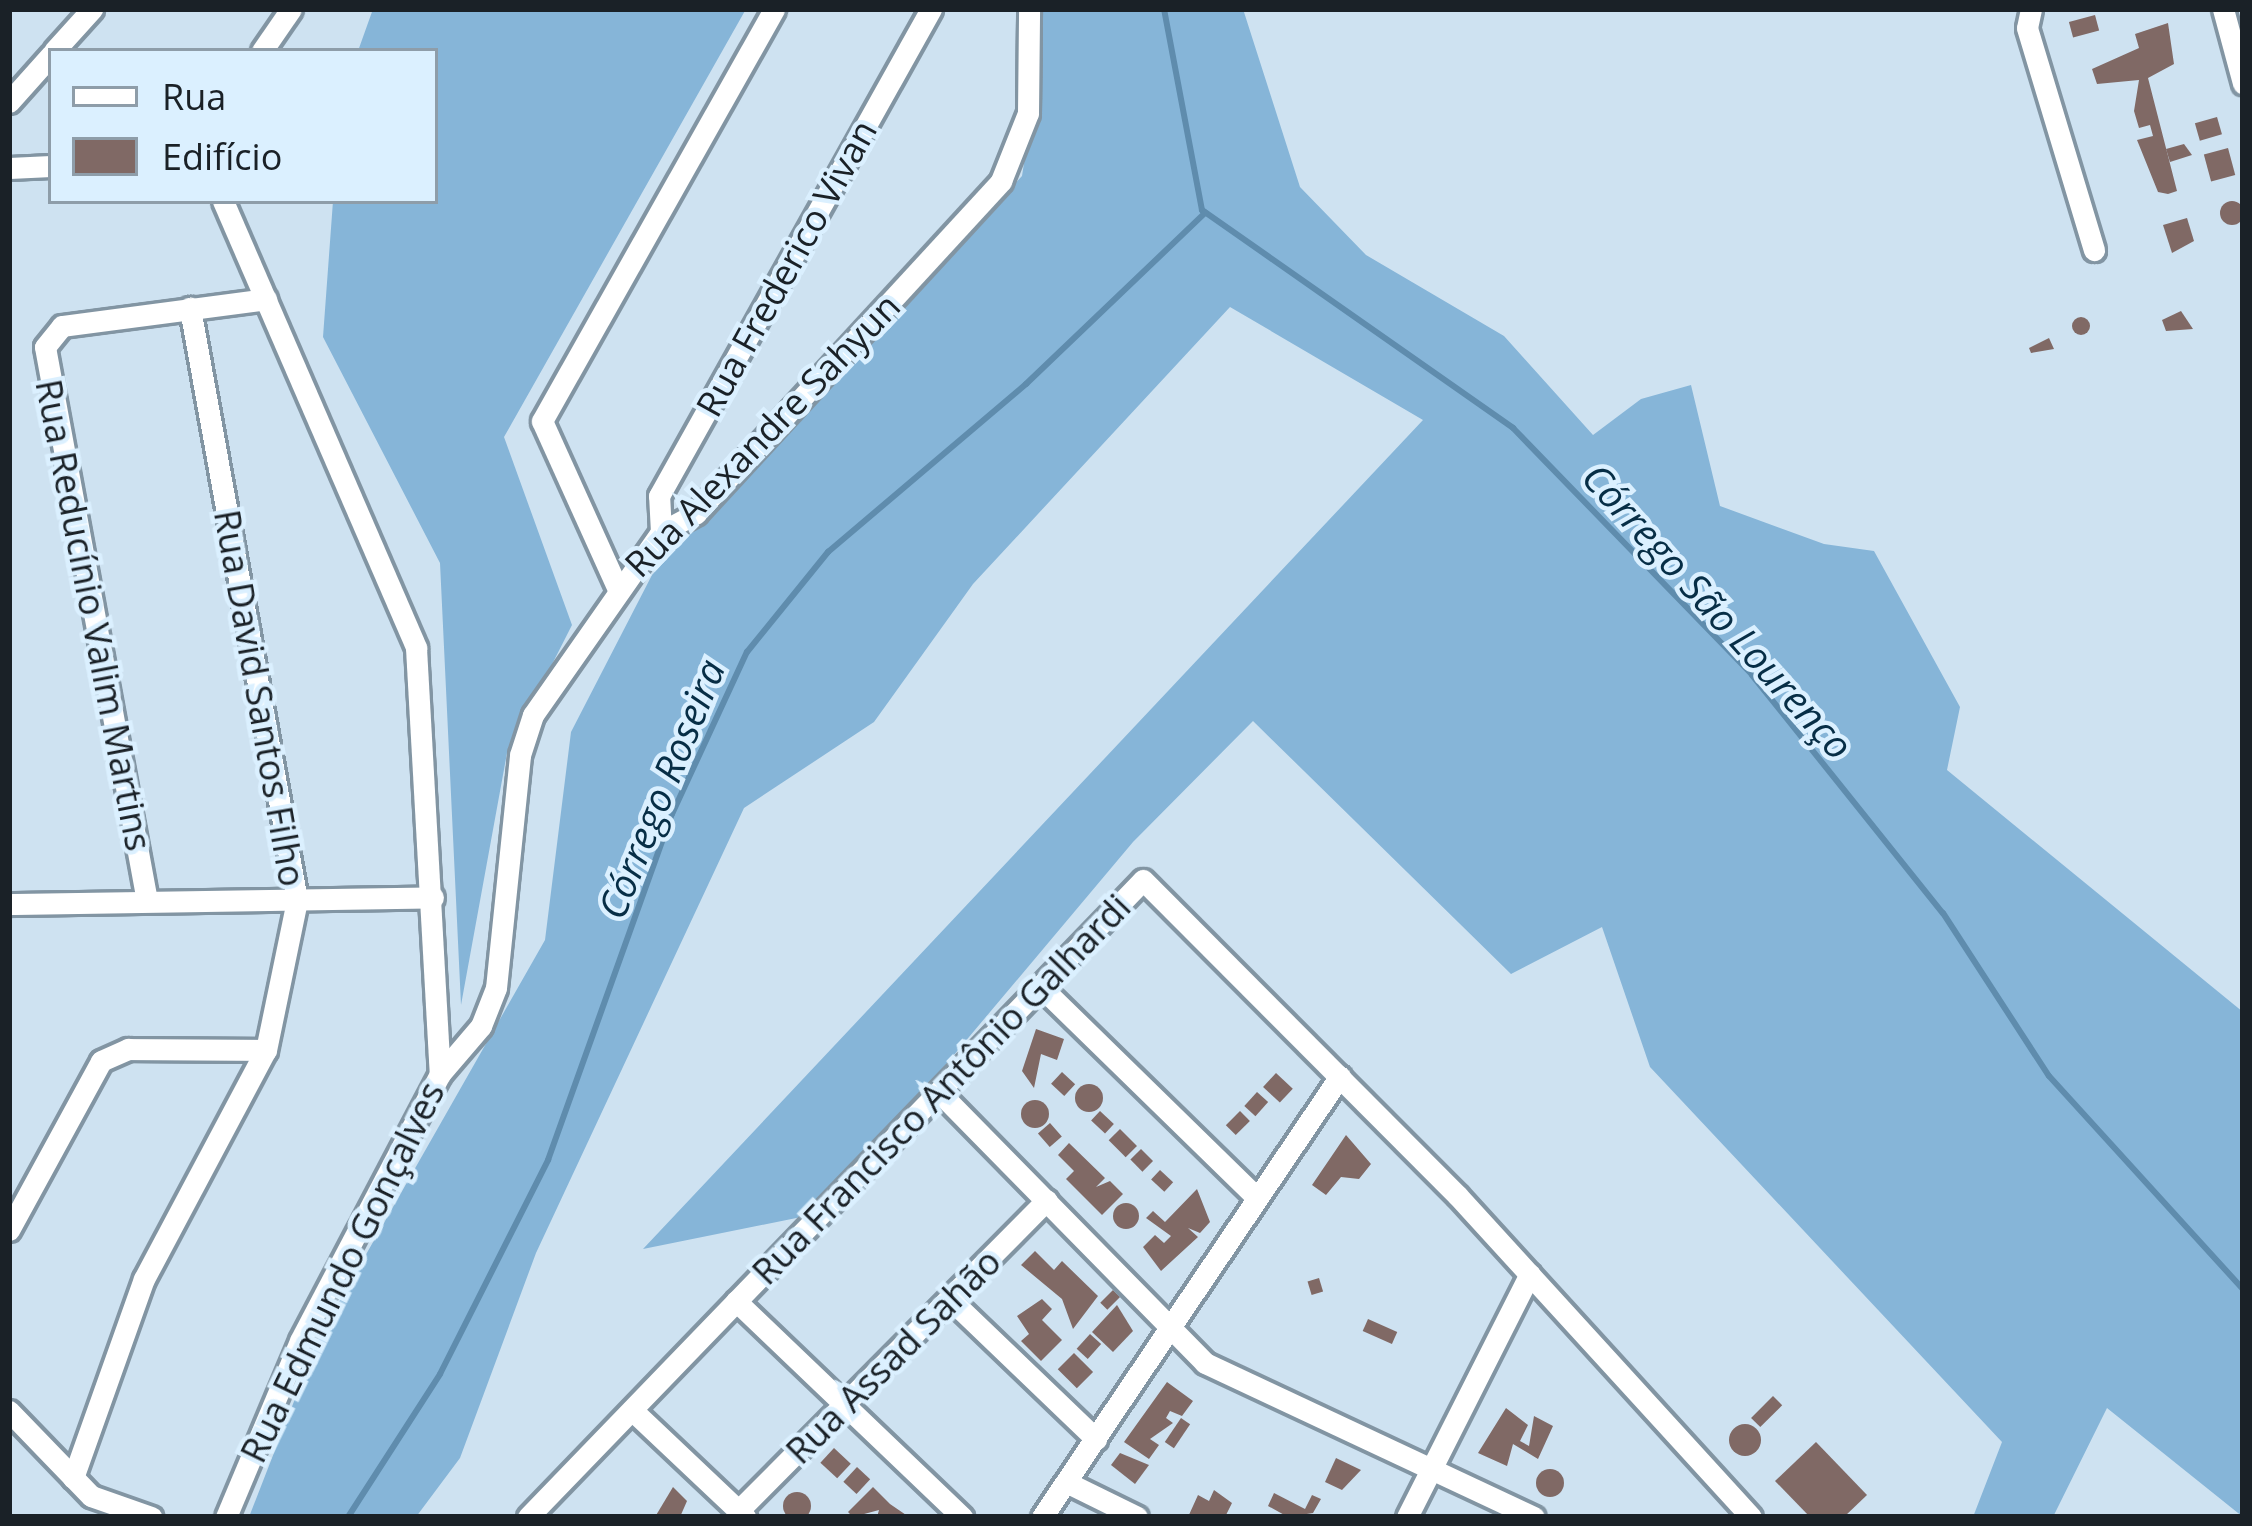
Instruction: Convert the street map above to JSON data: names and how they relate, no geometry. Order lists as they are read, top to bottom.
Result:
{
  "streets": {
    "street": [
      "Rua Frederico Vivan",
      "Rua Alexandre Sahyun",
      "Rua Reducínio Valim Martins",
      "Rua David Santos Filho",
      "Rua Francisco Antônio Galhardi",
      "Rua Edmundo Gonçalves",
      "Rua Assad Sahão"
    ]
  },
  "crossings": [
    ["Rua Frederico Vivan", "Rua Alexandre Sahyun"],
    ["Rua Alexandre Sahyun", "Rua Edmundo Gonçalves"],
    ["Rua Reducínio Valim Martins", "Rua David Santos Filho"],
    ["Rua Reducínio Valim Martins", "Rua Edmundo Gonçalves"]
  ],
  "water": ["Córrego São Lourenço", "Córrego Roseira"],
  "legend": ["Rua", "Edifício"]
}
